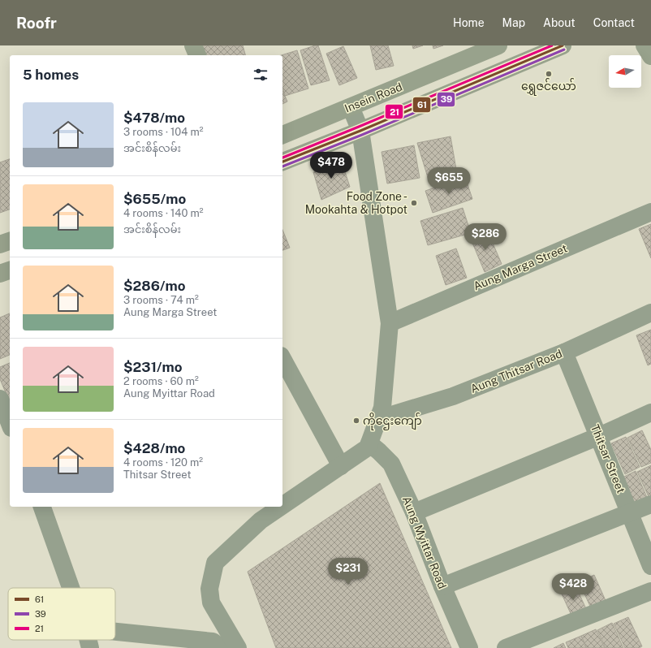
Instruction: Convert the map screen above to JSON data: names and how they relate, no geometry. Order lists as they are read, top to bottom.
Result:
{
  "streets": {
    "main road": ["Insein Road"],
    "street": [
      "Aung Marga Street",
      "Aung Thitsar Road",
      "Thitsar Street",
      "Aung Myittar Road"
    ]
  },
  "crossings": [
    ["Aung Thitsar Road", "Thitsar Street"]
  ],
  "places": ["ရွှေဇင်ယော်", "Food Zone - Mookahta & Hotpot", "ကိုဌေးကျော်"],
  "lines": ["transit line 61", "transit line 21", "transit line 39"],
  "legend": ["61", "39", "21"],
  "north": "left",
  "page": {
    "header": "Roofr",
    "nav": [
      "Home",
      "Map",
      "About",
      "Contact"
    ],
    "heading": "5 homes",
    "list": [
      {
        "name": "$478/mo",
        "note": "3 rooms · 104 m² · အင်းစိန်လမ်း"
      },
      {
        "name": "$655/mo",
        "note": "4 rooms · 140 m² · အင်းစိန်လမ်း"
      },
      {
        "name": "$286/mo",
        "note": "3 rooms · 74 m² · Aung Marga Street"
      },
      {
        "name": "$231/mo",
        "note": "2 rooms · 60 m² · Aung Myittar Road"
      },
      {
        "name": "$428/mo",
        "note": "4 rooms · 120 m² · Thitsar Street"
      }
    ],
    "price": [
      "$478",
      "$655",
      "$286",
      "$231",
      "$428"
    ]
  }
}
